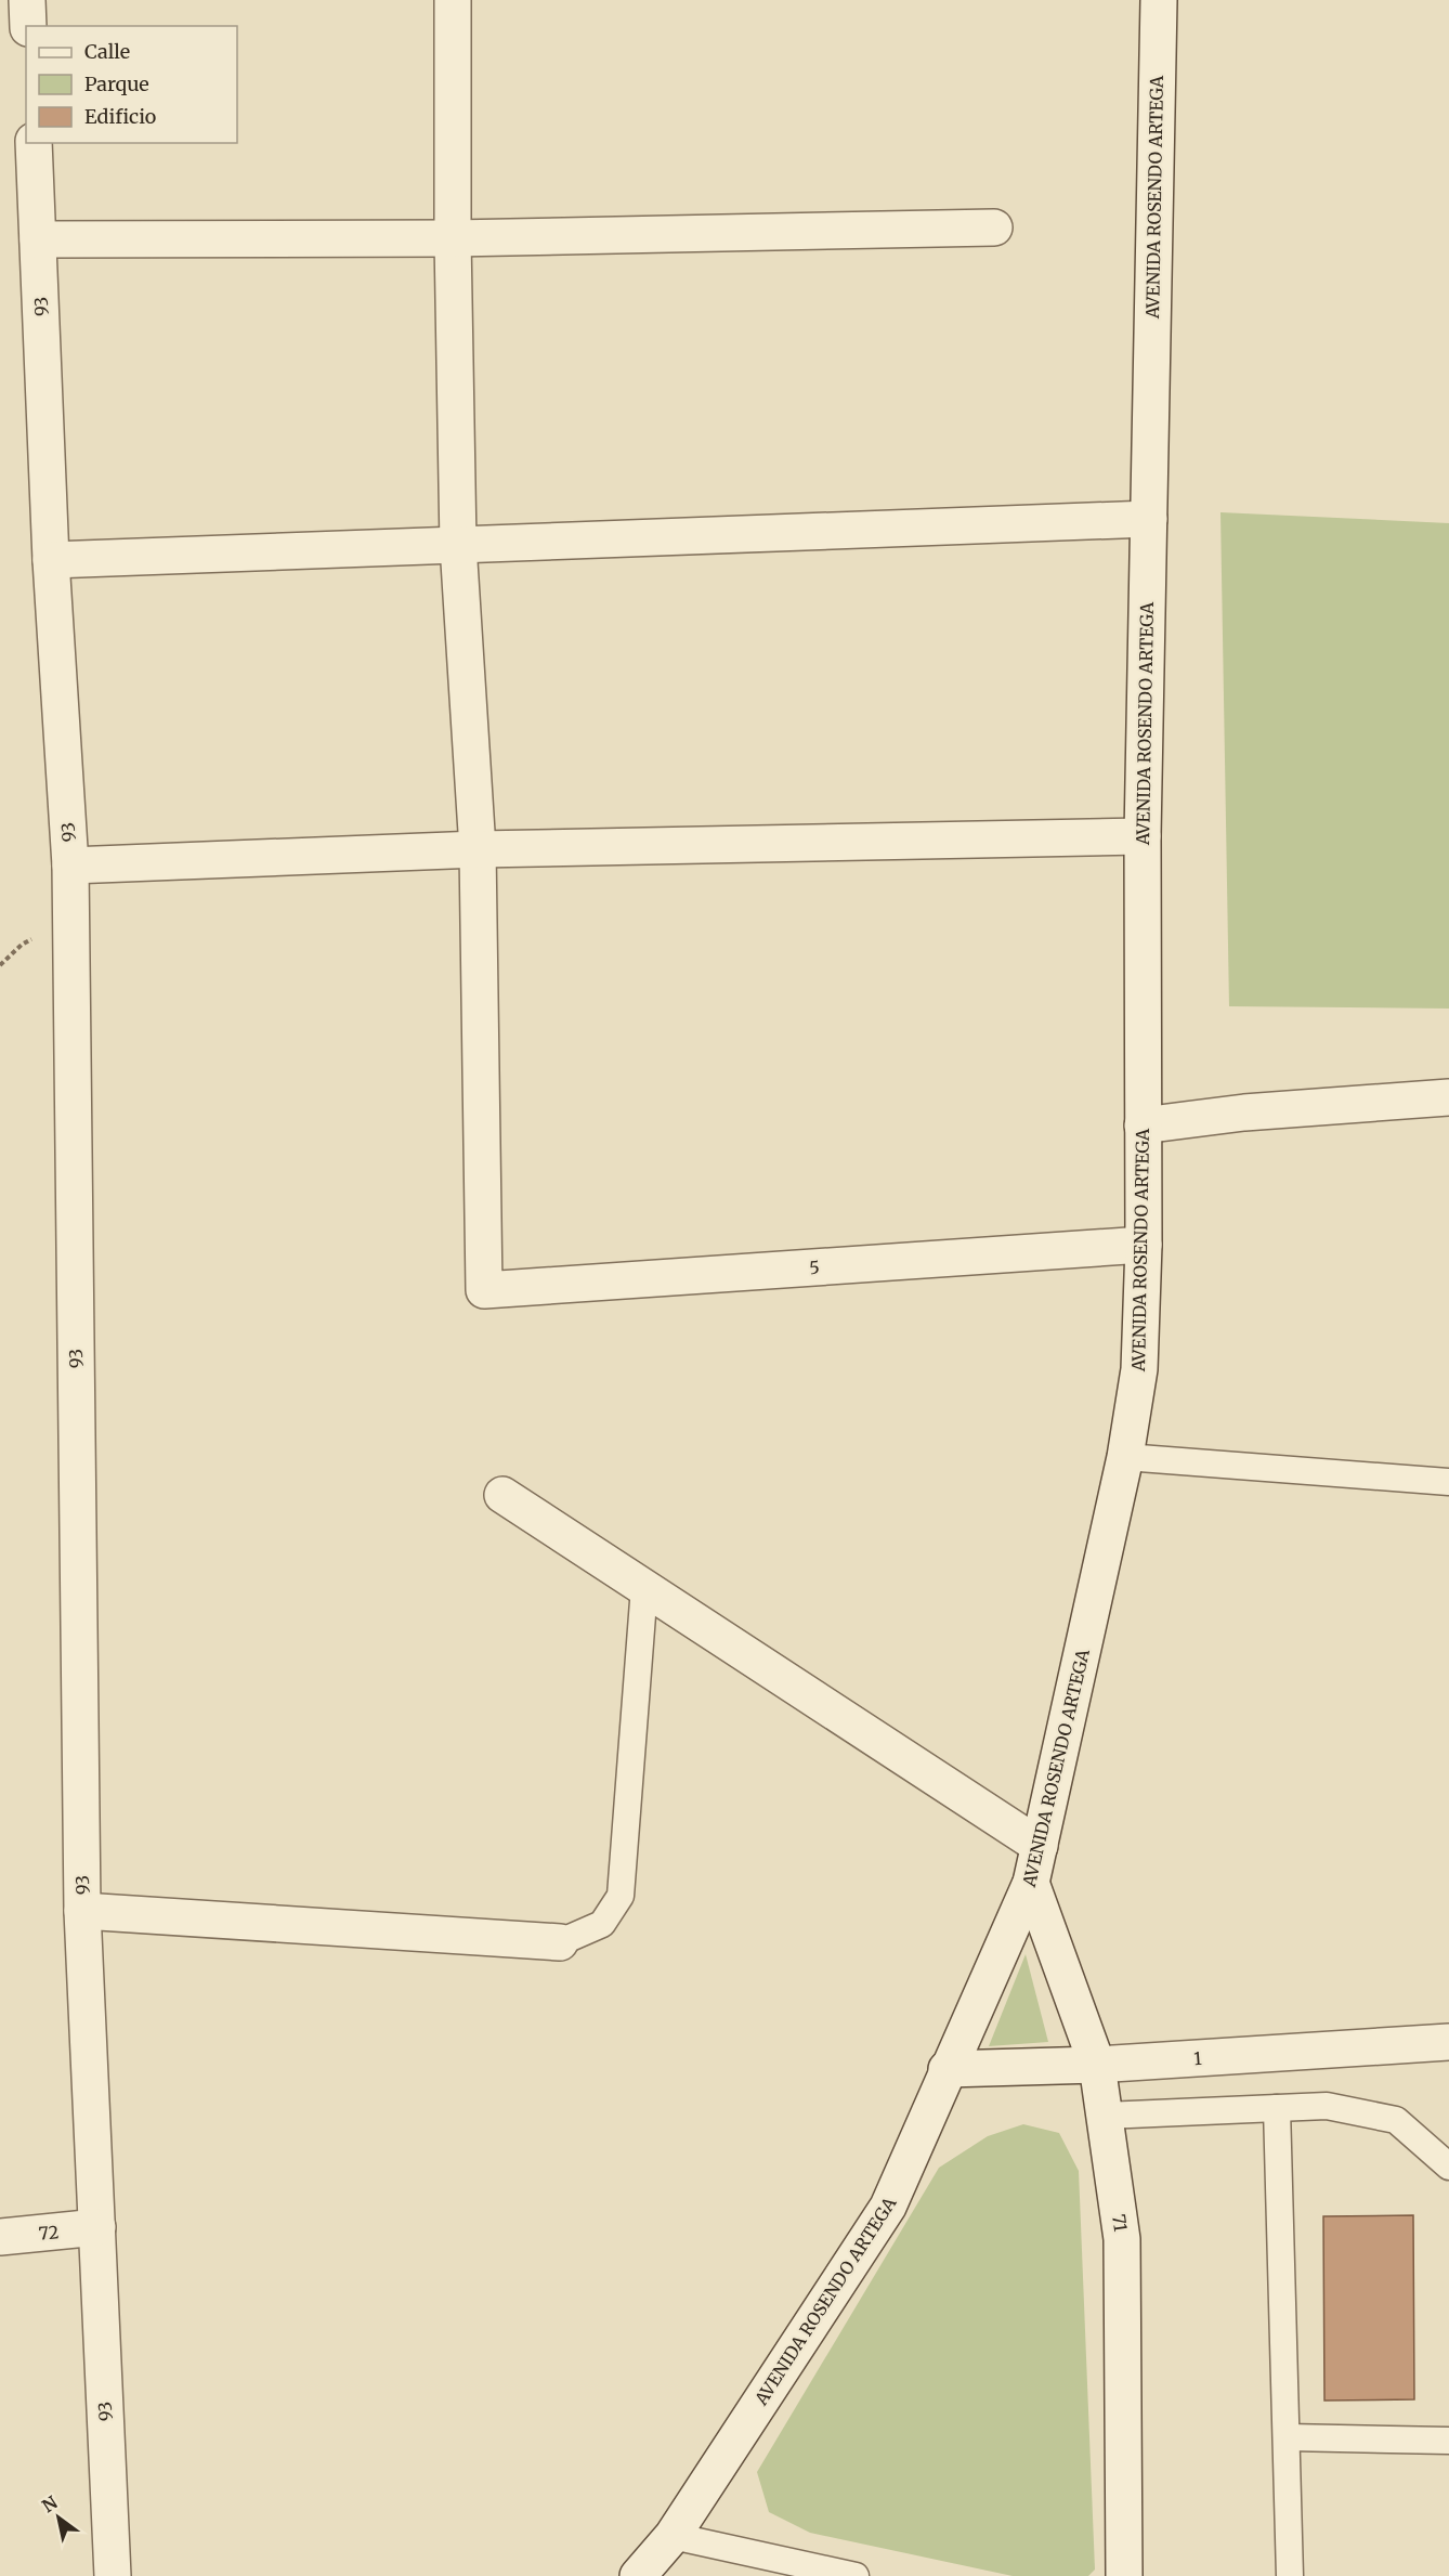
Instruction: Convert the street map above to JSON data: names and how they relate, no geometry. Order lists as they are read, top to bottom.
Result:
{
  "streets": {
    "street": [
      "AVENIDA ROSENDO ARTEGA",
      "93",
      "5",
      "1",
      "71",
      "72"
    ]
  },
  "crossings": [
    ["AVENIDA ROSENDO ARTEGA", "5"],
    ["AVENIDA ROSENDO ARTEGA", "1"],
    ["AVENIDA ROSENDO ARTEGA", "71"],
    ["93", "72"],
    ["1", "71"]
  ],
  "legend": ["Calle", "Parque", "Edificio"],
  "north": "top left"
}
